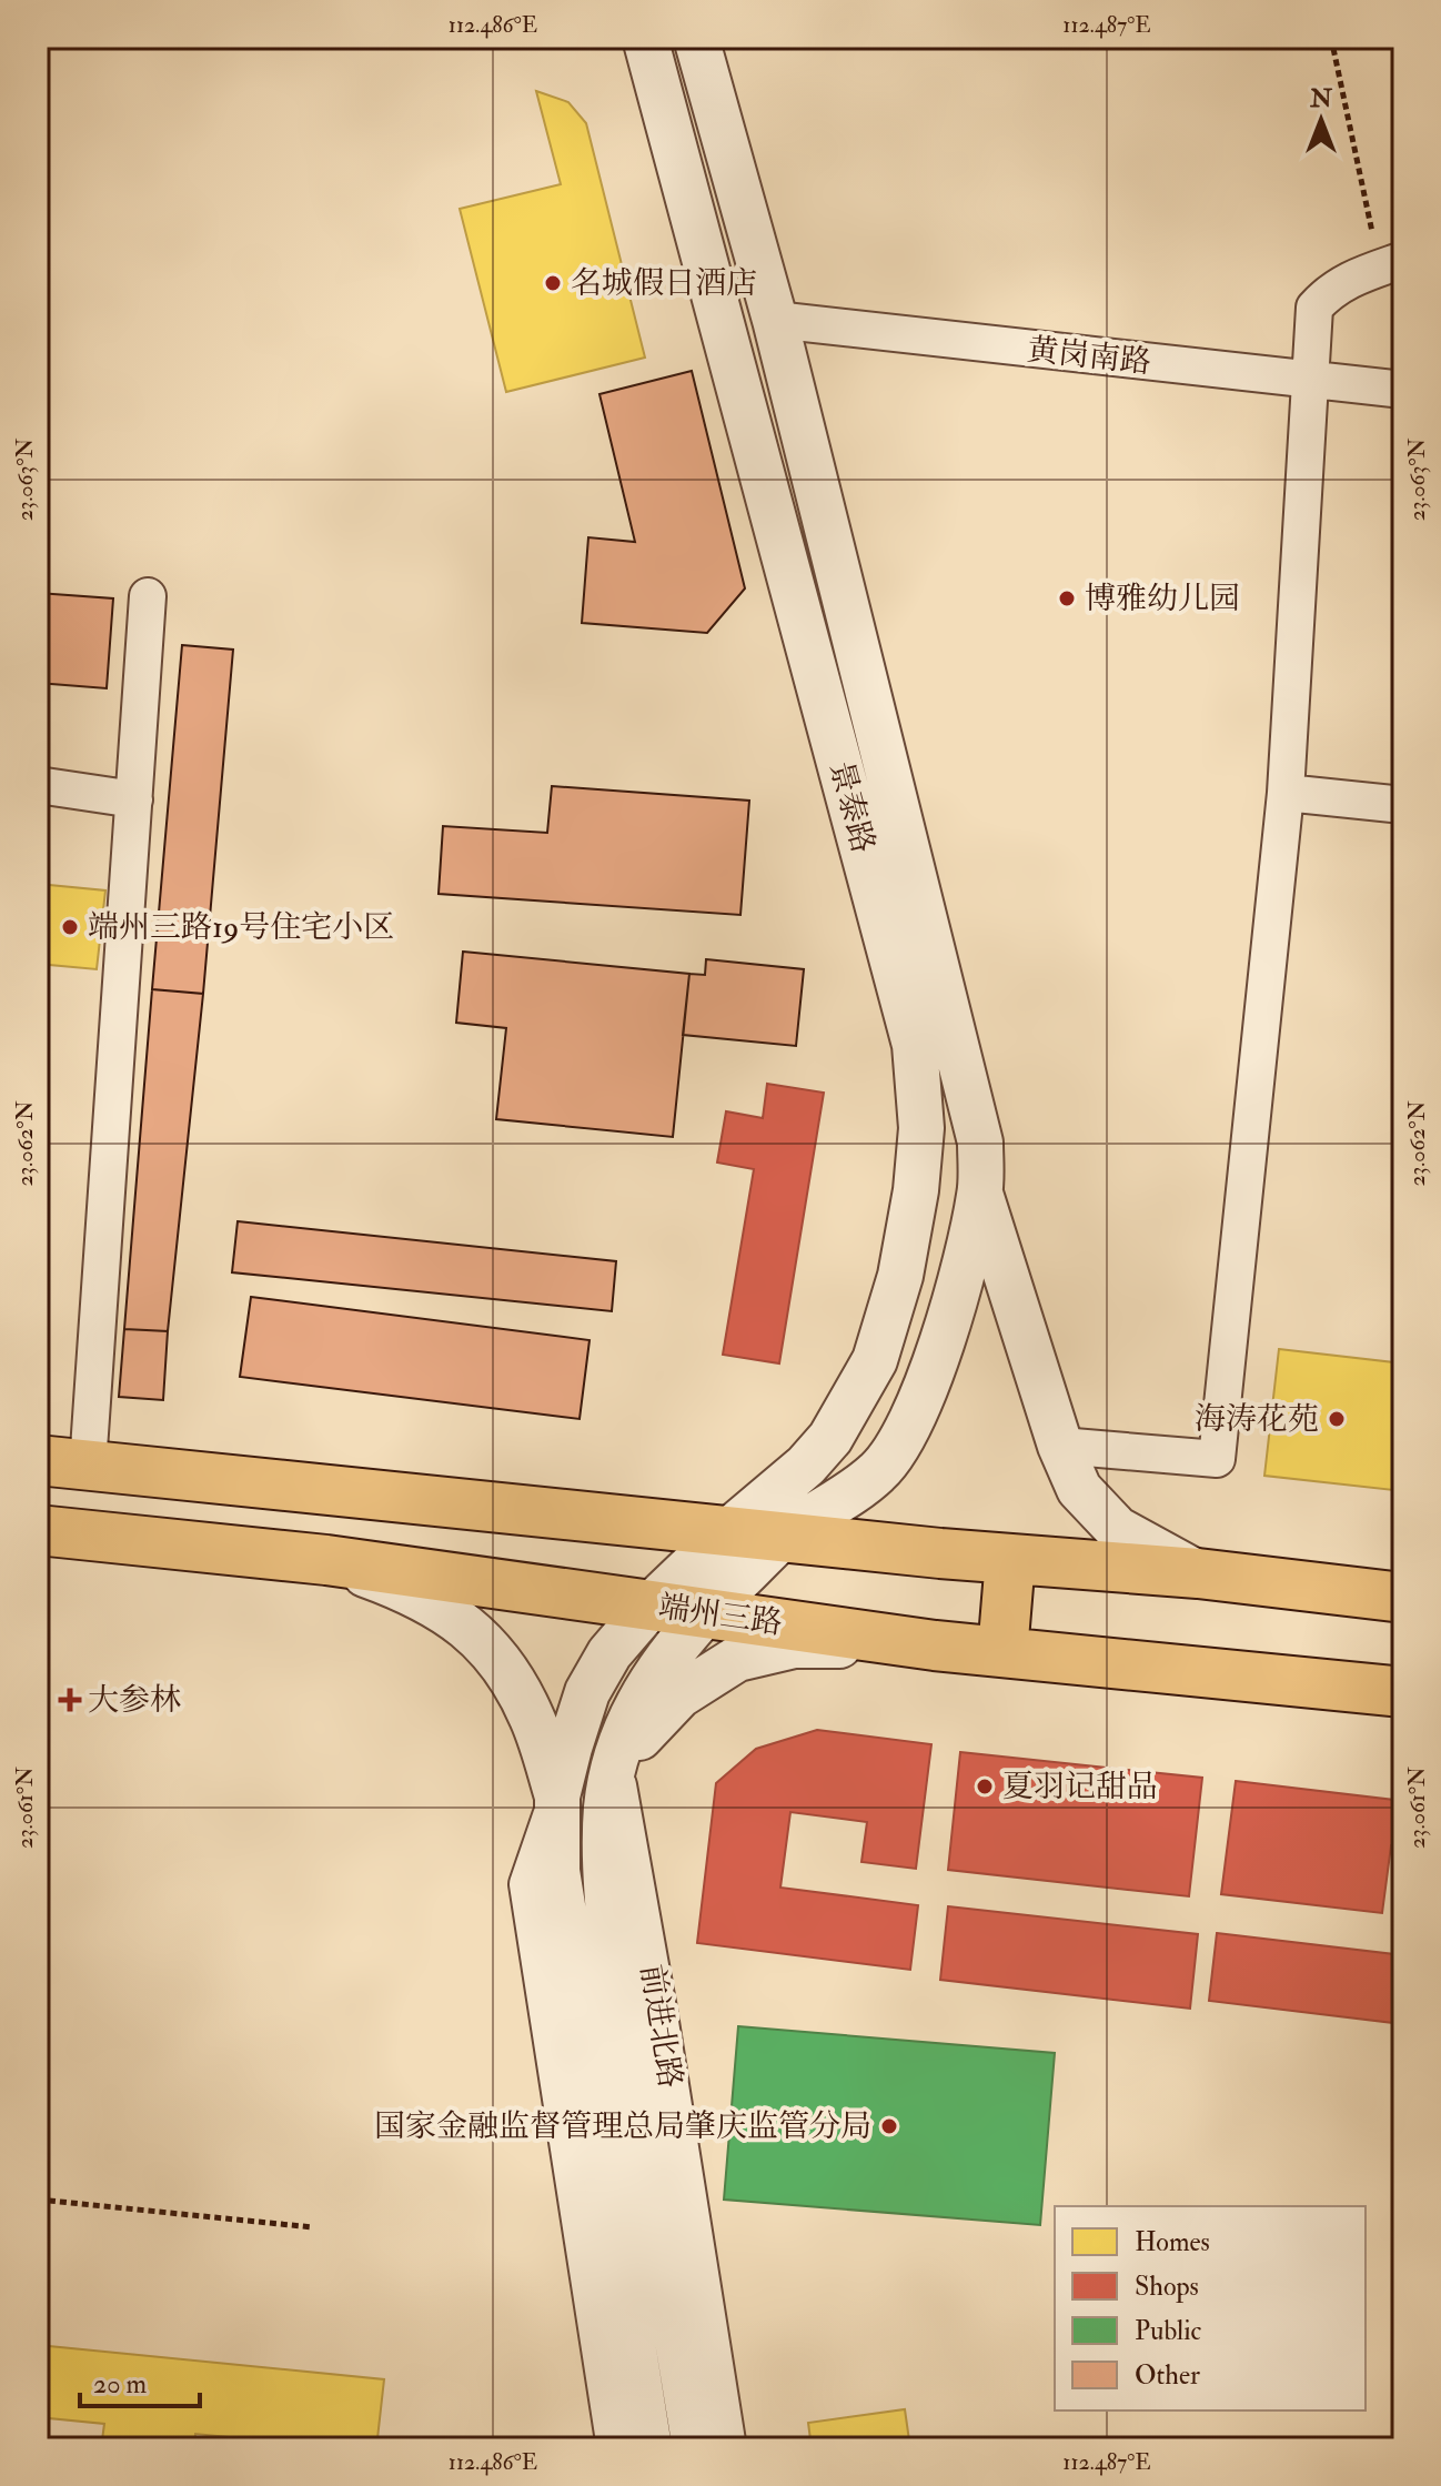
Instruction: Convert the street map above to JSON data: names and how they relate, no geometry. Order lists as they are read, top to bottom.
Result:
{
  "streets": {
    "main road": ["端州三路"],
    "street": ["黄岗南路", "景泰路", "前进北路"]
  },
  "crossings": [
    ["端州三路", "前进北路"]
  ],
  "places": {
    "other": [
      "名城假日酒店",
      "博雅幼儿园",
      "端州三路19号住宅小区",
      "海涛花苑",
      "夏羽记甜品",
      "国家金融监督管理总局肇庆监管分局"
    ],
    "health": ["大参林"]
  },
  "legend": [
    "Homes",
    "Shops",
    "Public",
    "Other"
  ],
  "scale_bar": "20 m",
  "north": "top",
  "coordinates": [
    "112.486°E",
    "112.487°E",
    "23.063°N",
    "23.062°N",
    "23.061°N"
  ]
}
